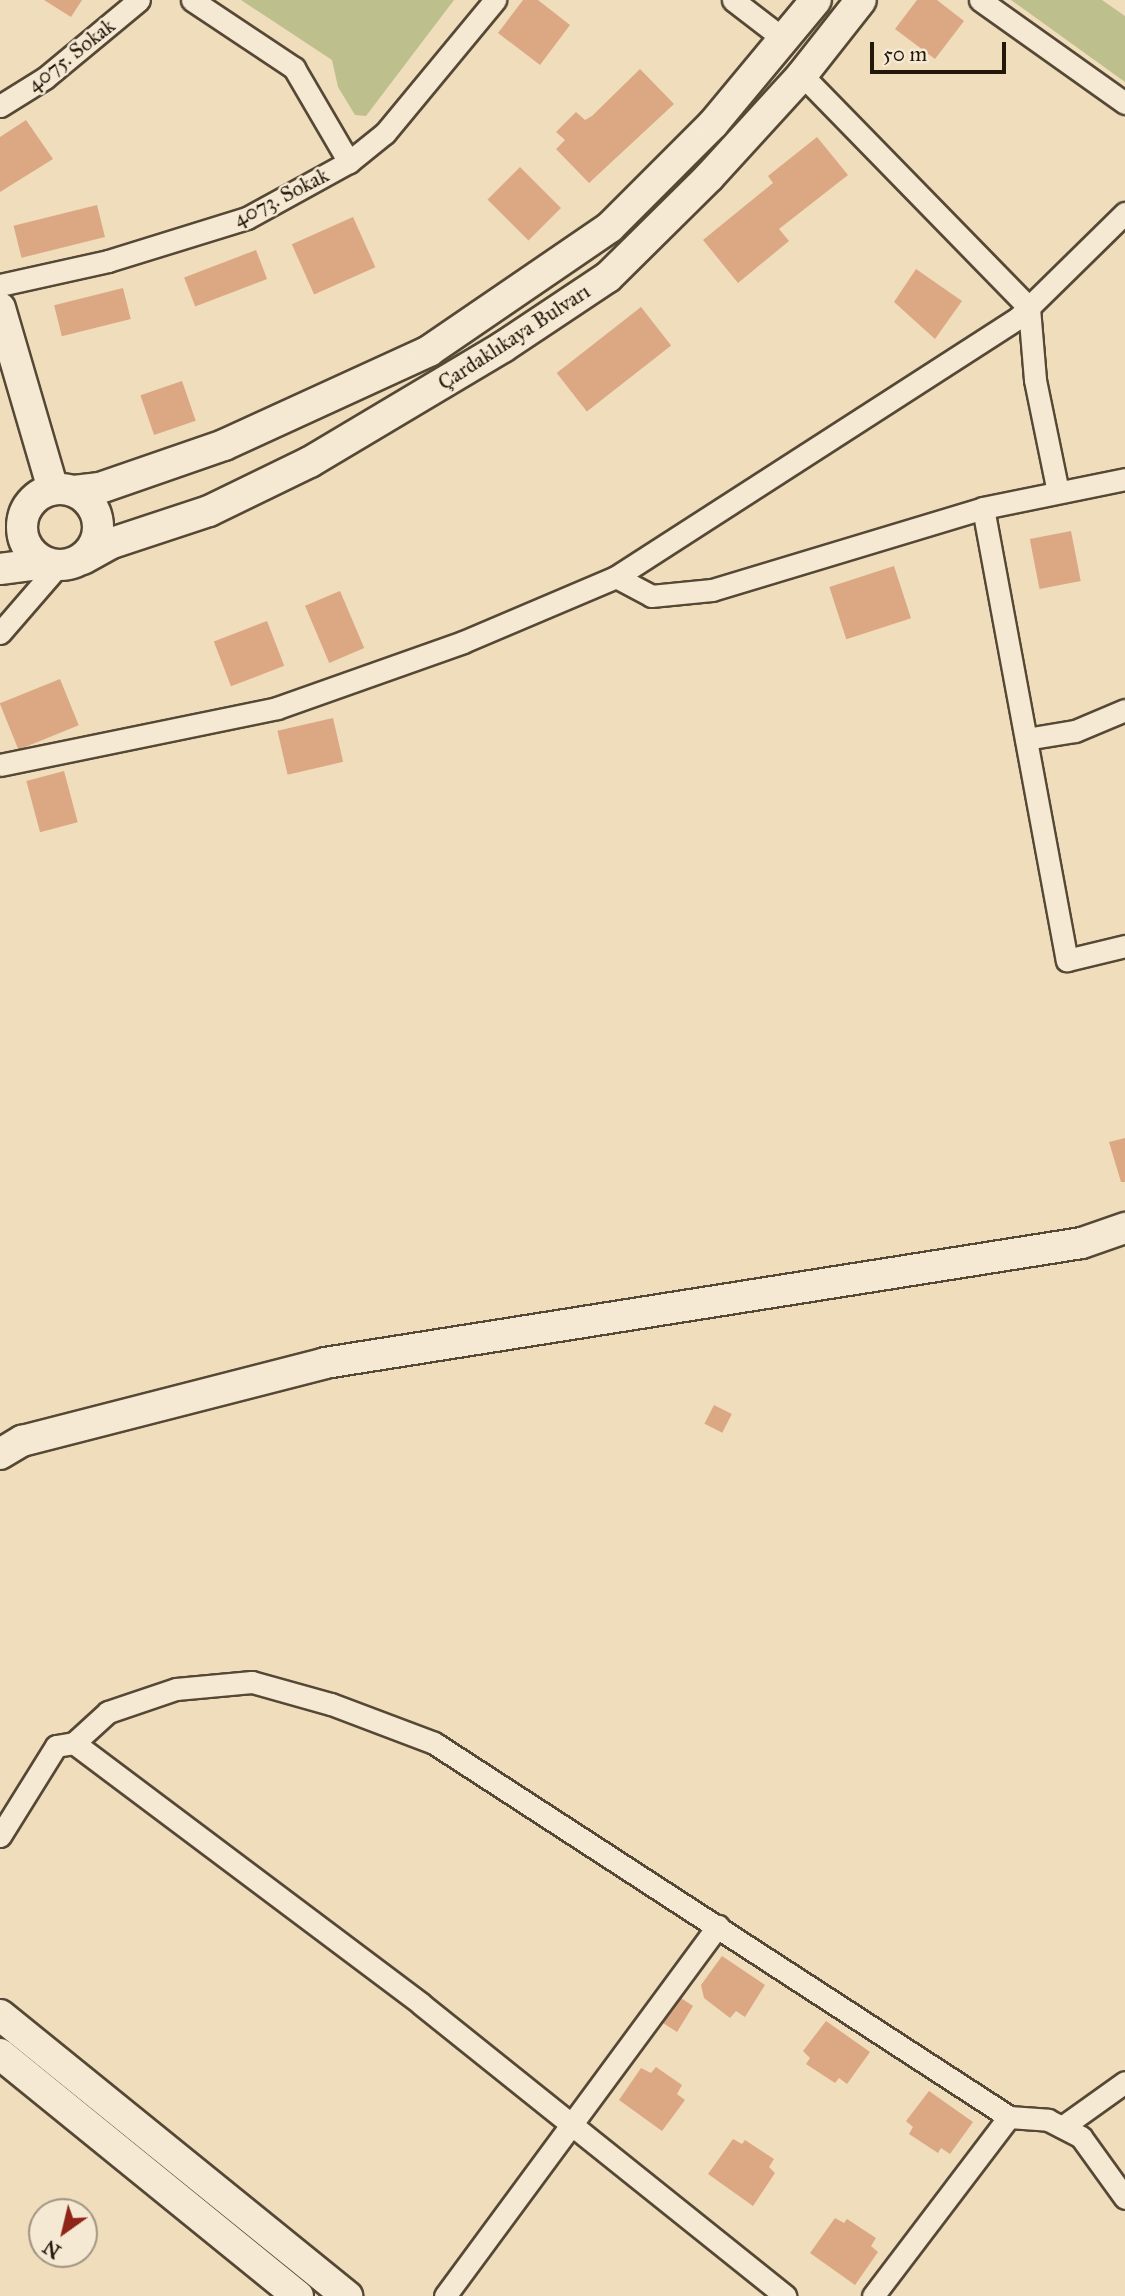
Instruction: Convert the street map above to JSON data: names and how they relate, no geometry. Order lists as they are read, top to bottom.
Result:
{
  "streets": {
    "main road": ["Çardaklıkaya Bulvarı"],
    "street": ["4075. Sokak", "4073. Sokak"]
  },
  "scale_bar": "50 m",
  "north": "bottom left"
}
